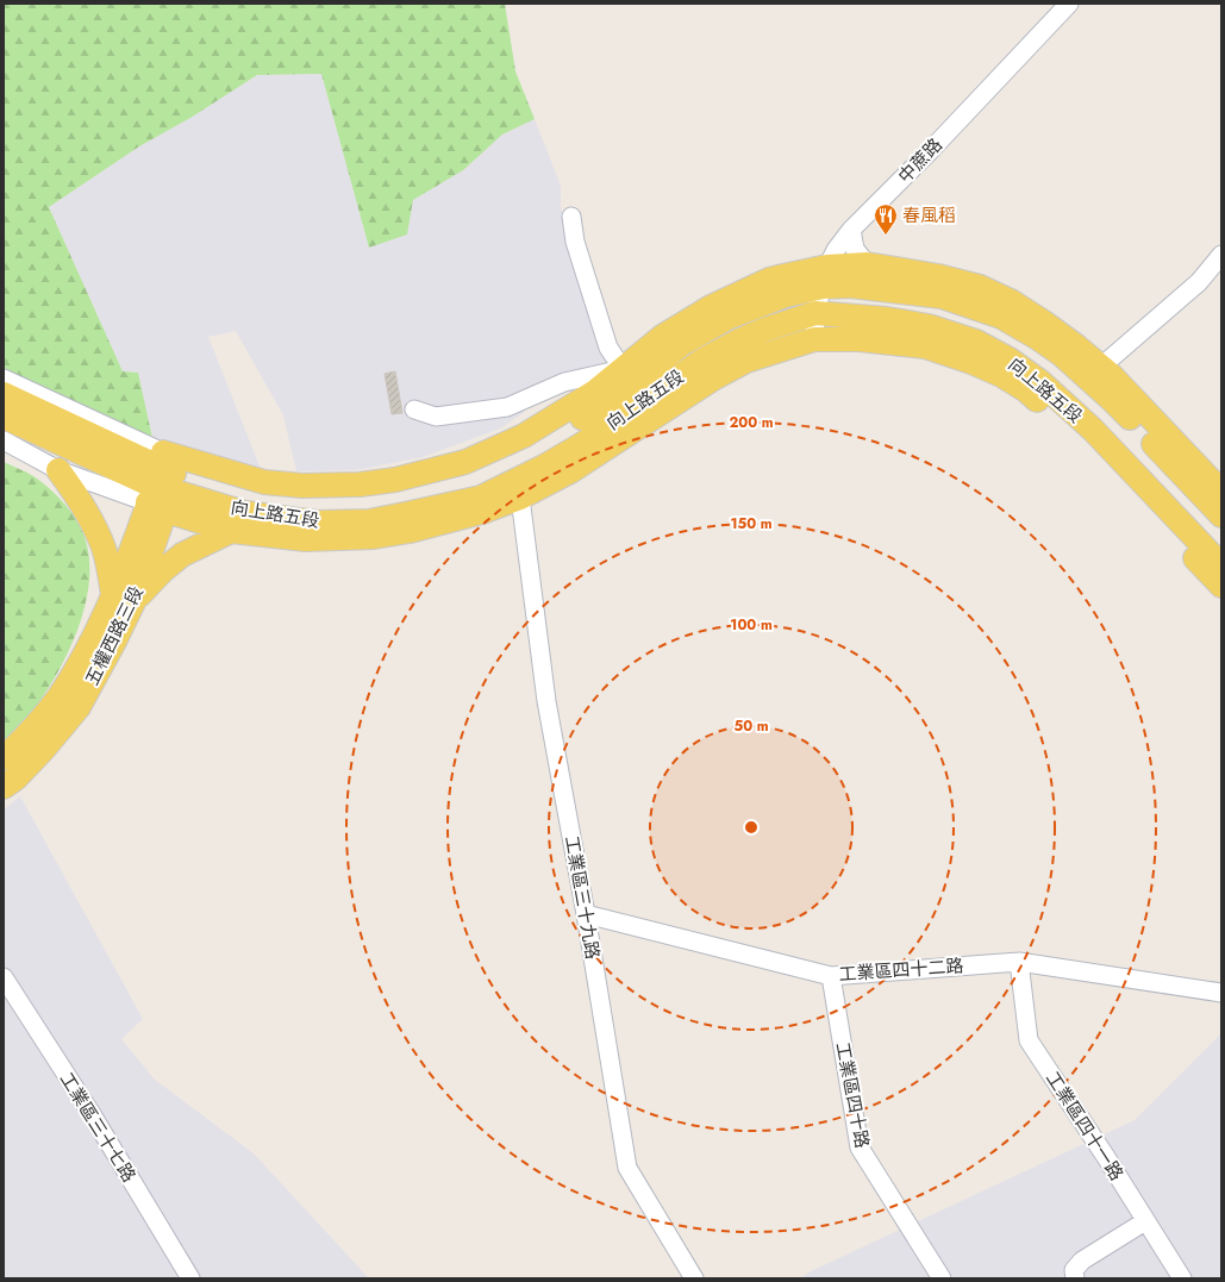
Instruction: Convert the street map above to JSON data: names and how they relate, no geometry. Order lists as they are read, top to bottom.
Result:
{
  "streets": {
    "main road": ["向上路五段", "五權西路三段"],
    "street": [
      "中蔗路",
      "工業區三十九路",
      "工業區四十二路",
      "工業區四十路",
      "工業區四十一路",
      "工業區三十七路"
    ]
  },
  "crossings": [
    ["中蔗路", "向上路五段"],
    ["向上路五段", "五權西路三段"],
    ["向上路五段", "工業區三十九路"],
    ["工業區三十九路", "工業區四十二路"],
    ["工業區四十二路", "工業區四十路"],
    ["工業區四十二路", "工業區四十一路"]
  ],
  "places": {
    "restaurant": ["春風稻"]
  },
  "rings": [
    "200 m",
    "150 m",
    "100 m",
    "50 m"
  ]
}
